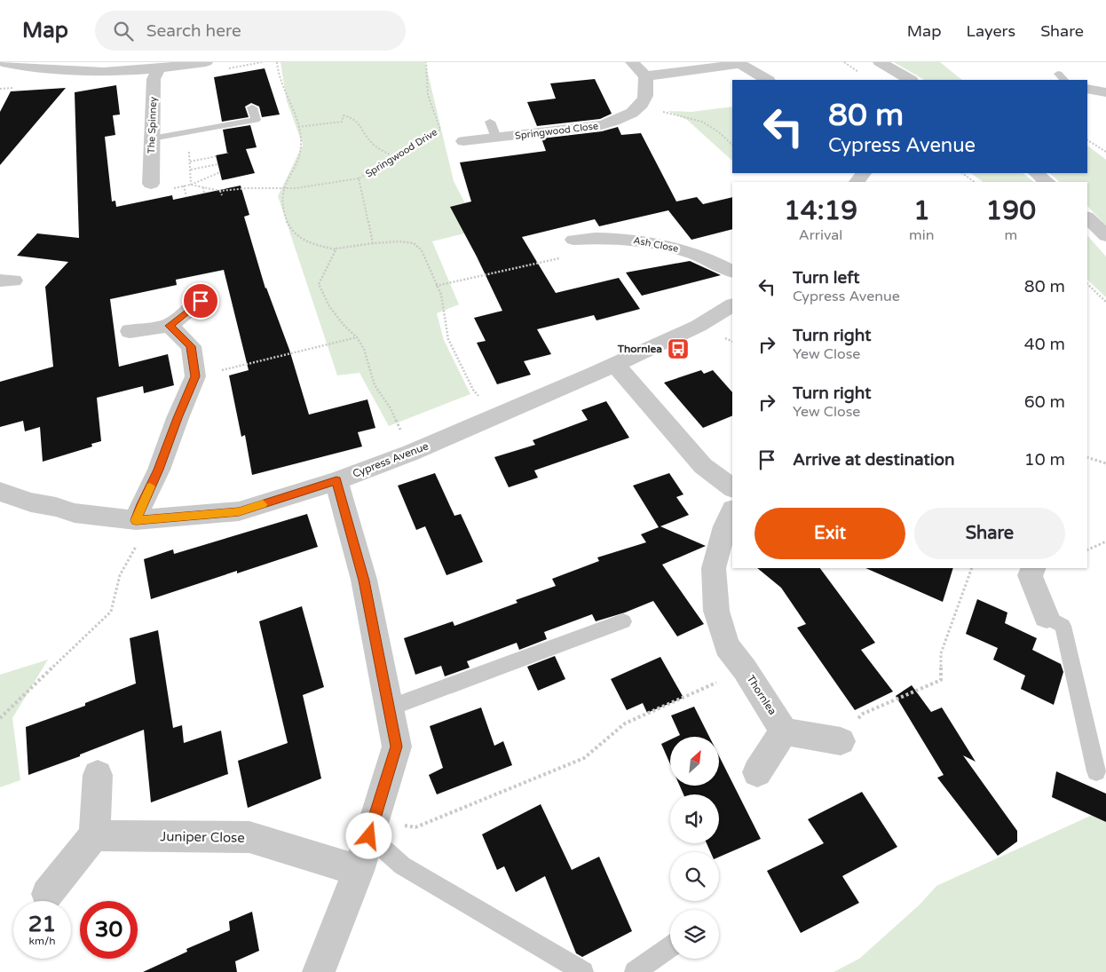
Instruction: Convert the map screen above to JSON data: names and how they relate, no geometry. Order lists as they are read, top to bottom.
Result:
{
  "streets": {
    "street": [
      "The Spinney",
      "Springwood Close",
      "Ash Close",
      "Cypress Avenue",
      "Thornlea",
      "Juniper Close"
    ],
    "path": ["Springwood Drive"]
  },
  "places": {
    "bus stop": ["Thornlea"]
  },
  "north": "top right",
  "page": {
    "header": "Map",
    "search": "Search here",
    "nav": ["Map", "Layers", "Share"],
    "turn": ["80 m", "Cypress Avenue"],
    "eta": [
      "14:19",
      "Arrival",
      "1",
      "min",
      "190",
      "m"
    ],
    "list": [
      {
        "name": "Turn left",
        "note": "Cypress Avenue",
        "value": "80 m"
      },
      {
        "name": "Turn right",
        "note": "Yew Close",
        "value": "40 m"
      },
      {
        "name": "Turn right",
        "note": "Yew Close",
        "value": "60 m"
      },
      {
        "name": "Arrive at destination",
        "value": "10 m"
      }
    ],
    "buttons": ["Exit", "Share"],
    "speed": "21 km/h",
    "limit": "30"
  }
}
